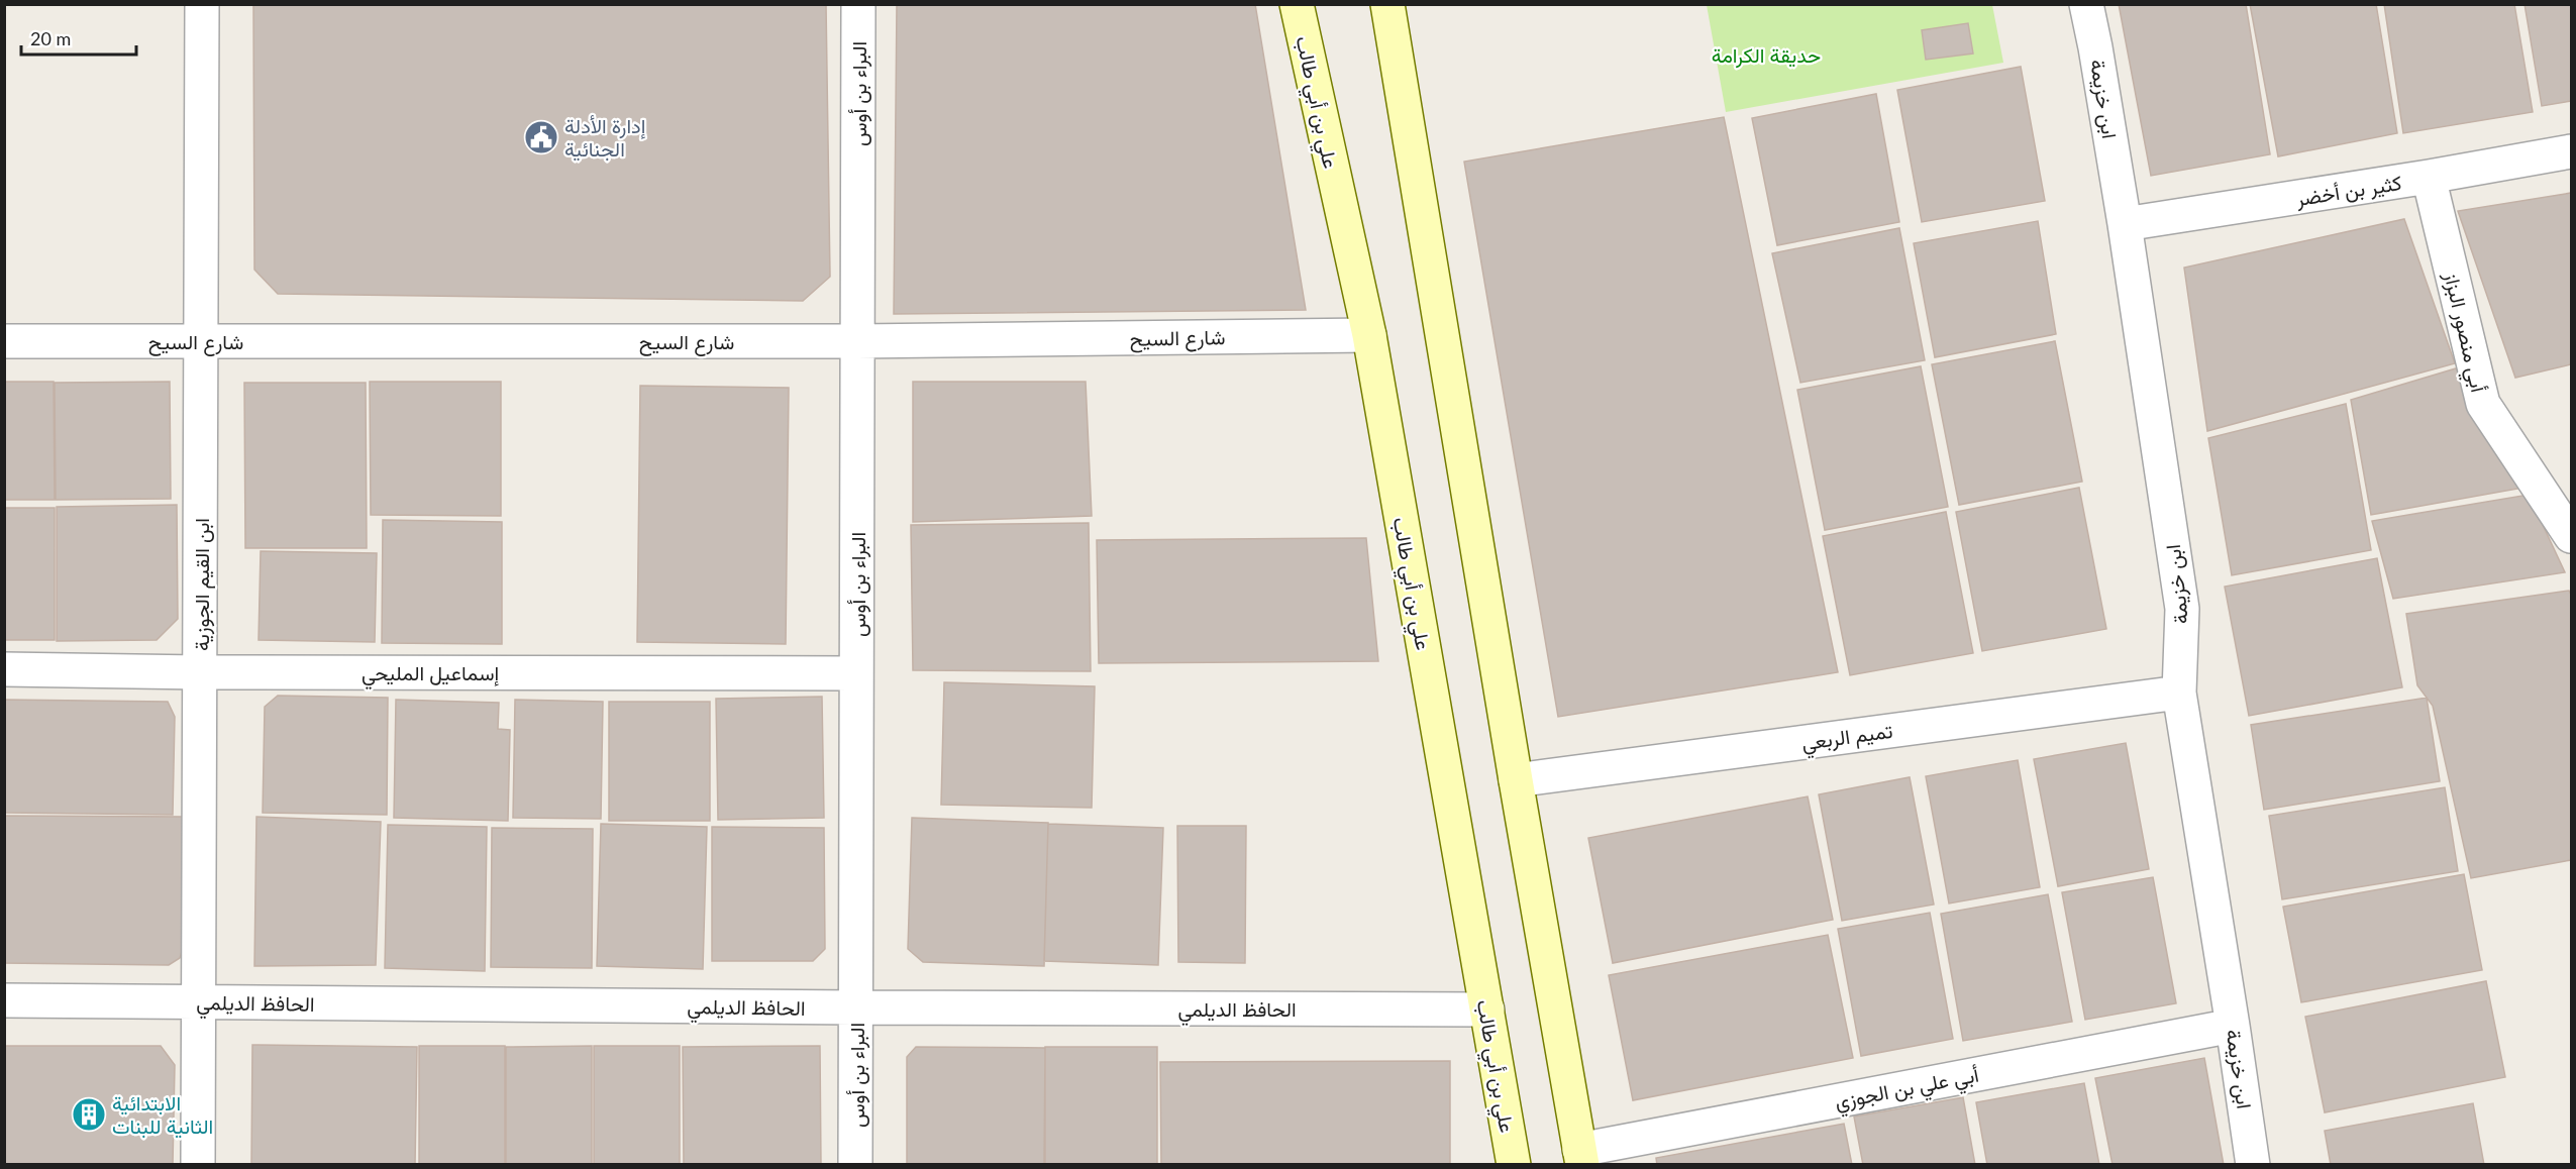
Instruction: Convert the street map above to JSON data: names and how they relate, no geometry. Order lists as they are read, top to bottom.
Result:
{
  "streets": {
    "main road": ["علي بن أبي طالب"],
    "street": [
      "البراء بن أوس",
      "ابن خزيمة",
      "كثير بن أخضر",
      "أبي منصور البزاز",
      "شارع السيح",
      "ابن القيم الجوزية",
      "إسماعيل المليحي",
      "تميم الربعي",
      "الحافظ الديلمي",
      "أبي علي بن الجوزي"
    ]
  },
  "crossings": [
    ["البراء بن أوس", "شارع السيح"],
    ["البراء بن أوس", "إسماعيل المليحي"],
    ["البراء بن أوس", "الحافظ الديلمي"],
    ["ابن خزيمة", "كثير بن أخضر"],
    ["ابن خزيمة", "تميم الربعي"],
    ["ابن خزيمة", "أبي علي بن الجوزي"],
    ["علي بن أبي طالب", "شارع السيح"],
    ["علي بن أبي طالب", "الحافظ الديلمي"],
    ["كثير بن أخضر", "أبي منصور البزاز"],
    ["شارع السيح", "ابن القيم الجوزية"],
    ["ابن القيم الجوزية", "إسماعيل المليحي"],
    ["ابن القيم الجوزية", "الحافظ الديلمي"]
  ],
  "parks": ["حديقة الكرامة"],
  "places": {
    "public building": ["إدارة الأدلة الجنائية"],
    "building": ["الابتدائية الثانية للبنات"]
  },
  "scale_bar": "20 m"
}
